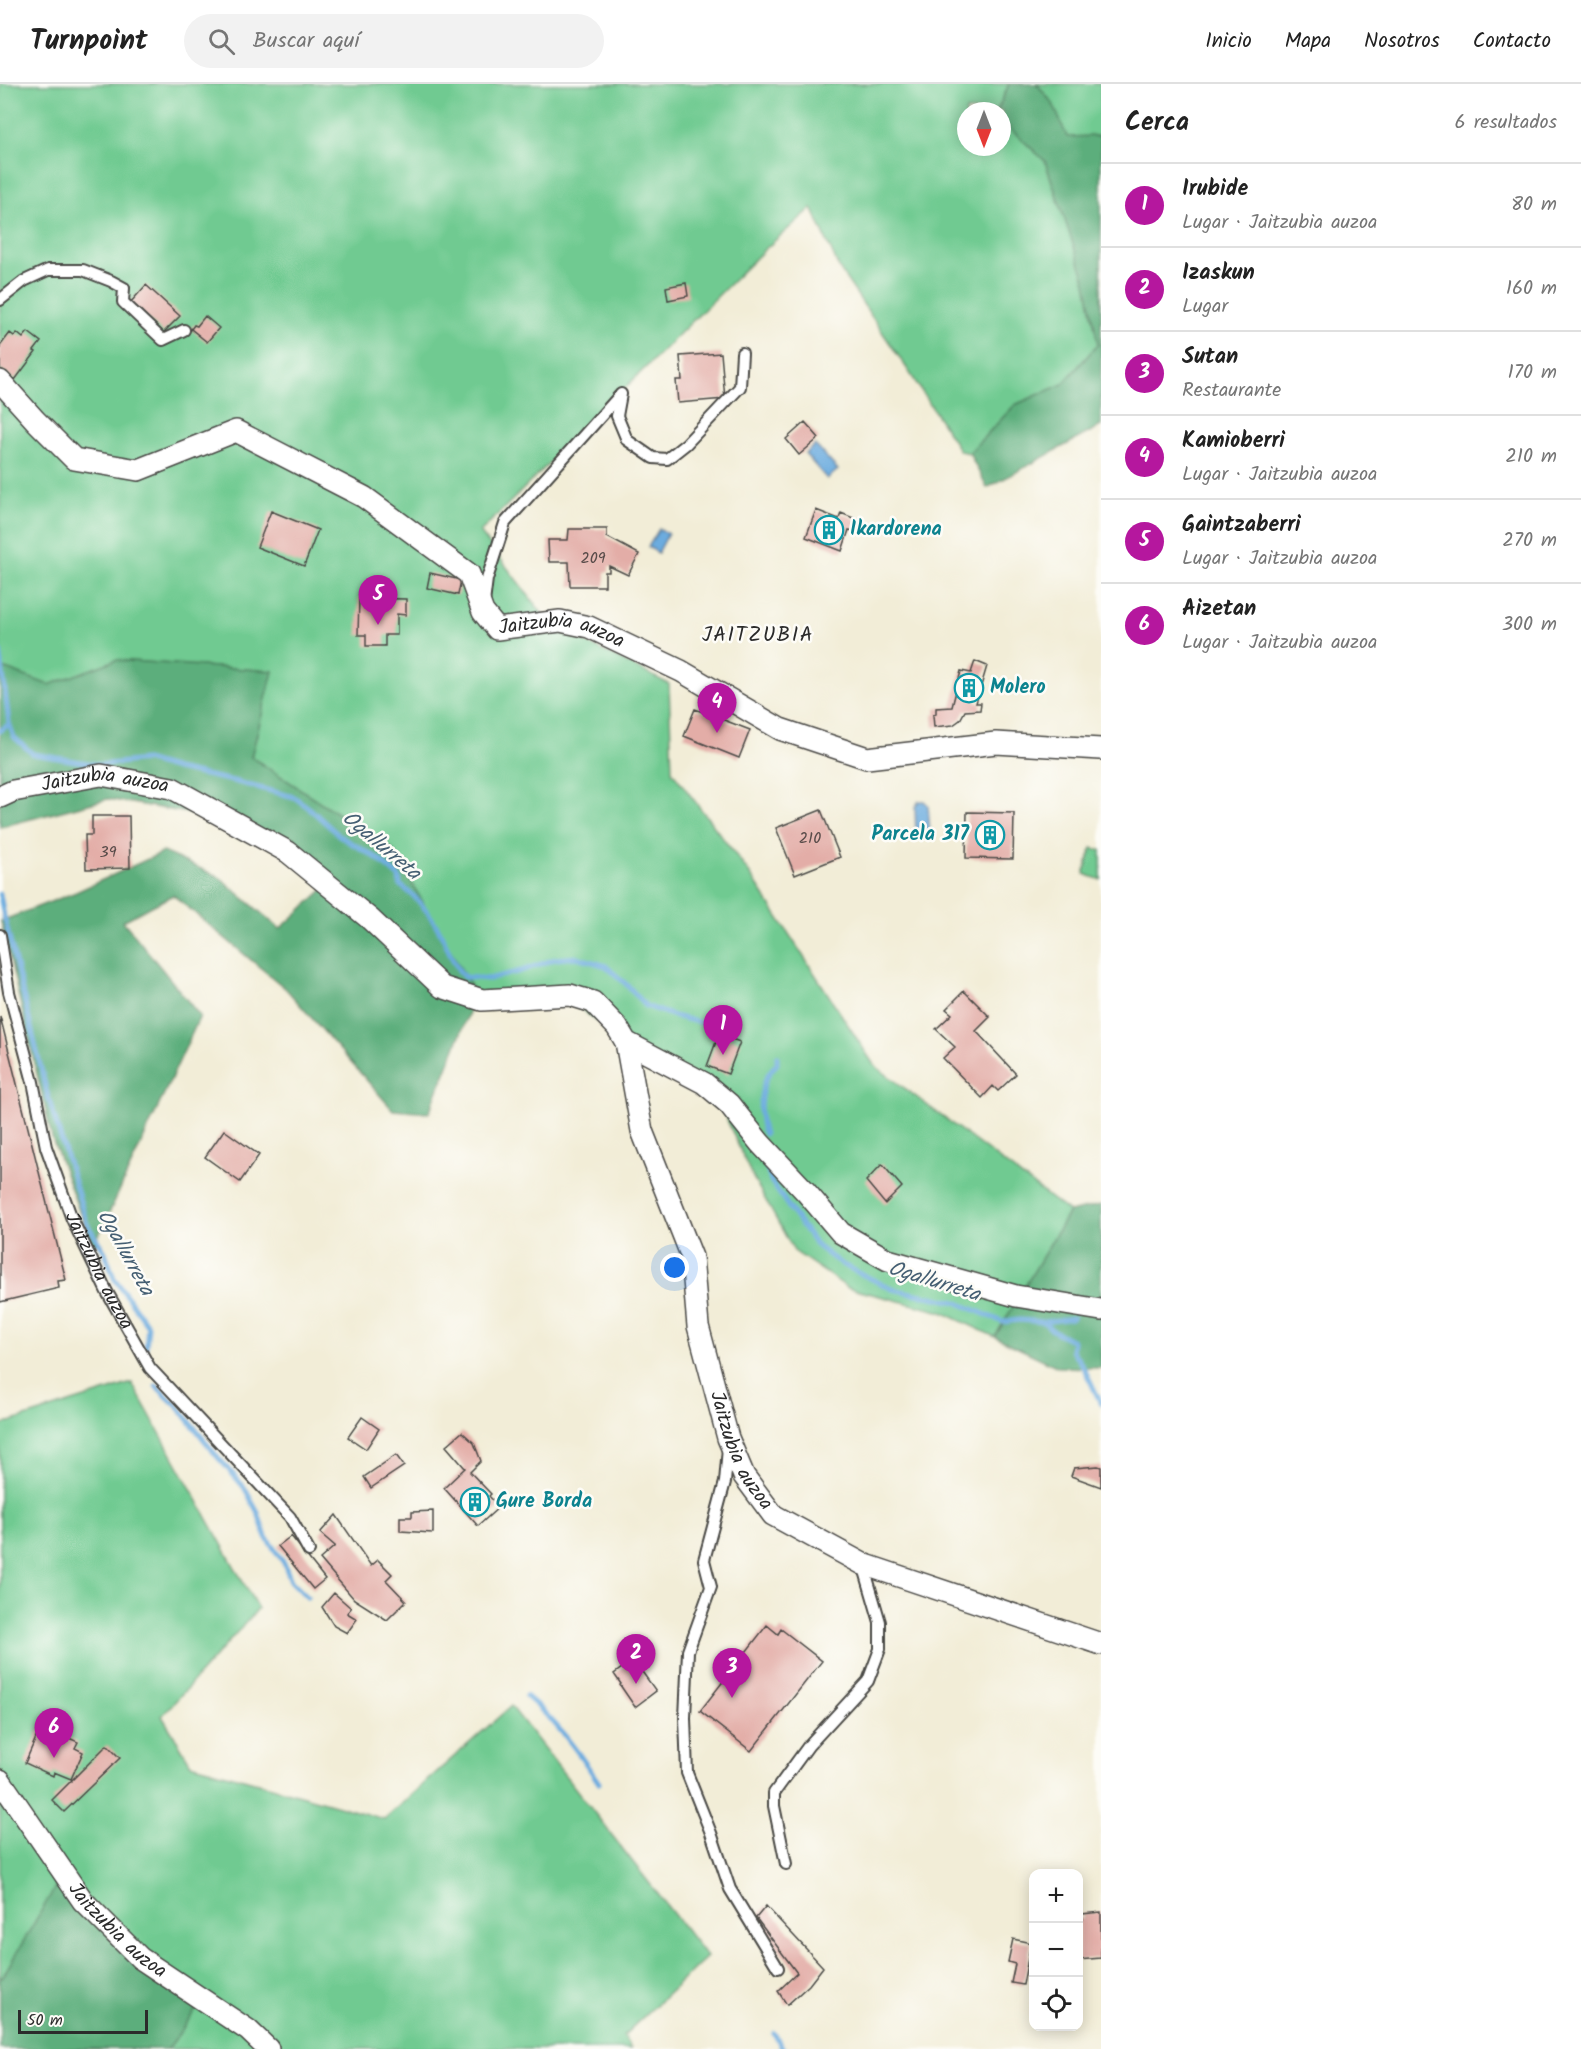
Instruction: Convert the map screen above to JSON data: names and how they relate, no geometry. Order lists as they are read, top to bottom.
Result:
{
  "streets": {
    "street": ["Jaitzubia auzoa"]
  },
  "districts": ["JAITZUBIA"],
  "water": ["Ogallurreta"],
  "places": {
    "building": [
      "Ikardorena",
      "Molero",
      "Parcela 317",
      "Gure Borda"
    ]
  },
  "house_numbers": ["209", "210", "39"],
  "scale_bar": "50 m",
  "north": "bottom",
  "page": {
    "header": "Turnpoint",
    "search": "Buscar aquí",
    "nav": [
      "Inicio",
      "Mapa",
      "Nosotros",
      "Contacto"
    ],
    "heading": ["Cerca", "6 resultados"],
    "list": [
      {
        "mark": "1",
        "name": "Irubide",
        "note": "Lugar · Jaitzubia auzoa",
        "value": "80 m"
      },
      {
        "mark": "2",
        "name": "Izaskun",
        "note": "Lugar",
        "value": "160 m"
      },
      {
        "mark": "3",
        "name": "Sutan",
        "note": "Restaurante",
        "value": "170 m"
      },
      {
        "mark": "4",
        "name": "Kamioberri",
        "note": "Lugar · Jaitzubia auzoa",
        "value": "210 m"
      },
      {
        "mark": "5",
        "name": "Gaintzaberri",
        "note": "Lugar · Jaitzubia auzoa",
        "value": "270 m"
      },
      {
        "mark": "6",
        "name": "Aizetan",
        "note": "Lugar · Jaitzubia auzoa",
        "value": "300 m"
      }
    ],
    "pins": [
      "5",
      "4",
      "1",
      "2",
      "3",
      "6"
    ],
    "map_buttons": ["+", "−"],
    "scale": "50 m"
  }
}
